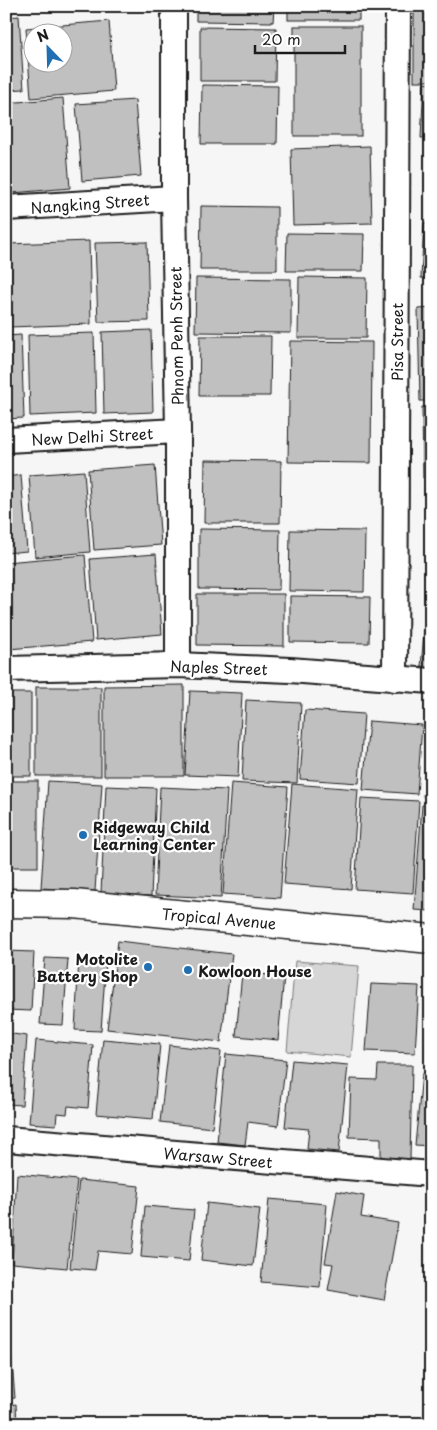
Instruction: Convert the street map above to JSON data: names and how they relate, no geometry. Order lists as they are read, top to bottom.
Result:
{
  "streets": {
    "street": [
      "Nangking Street",
      "Phnom Penh Street",
      "Pisa Street",
      "New Delhi Street",
      "Naples Street",
      "Tropical Avenue",
      "Warsaw Street"
    ]
  },
  "crossings": [
    ["Nangking Street", "Phnom Penh Street"],
    ["Phnom Penh Street", "New Delhi Street"],
    ["Phnom Penh Street", "Naples Street"],
    ["Pisa Street", "Naples Street"]
  ],
  "places": ["Ridgeway Child Learning Center", "Motolite Battery Shop", "Kowloon House"],
  "scale_bar": "20 m",
  "north": "top left"
}
